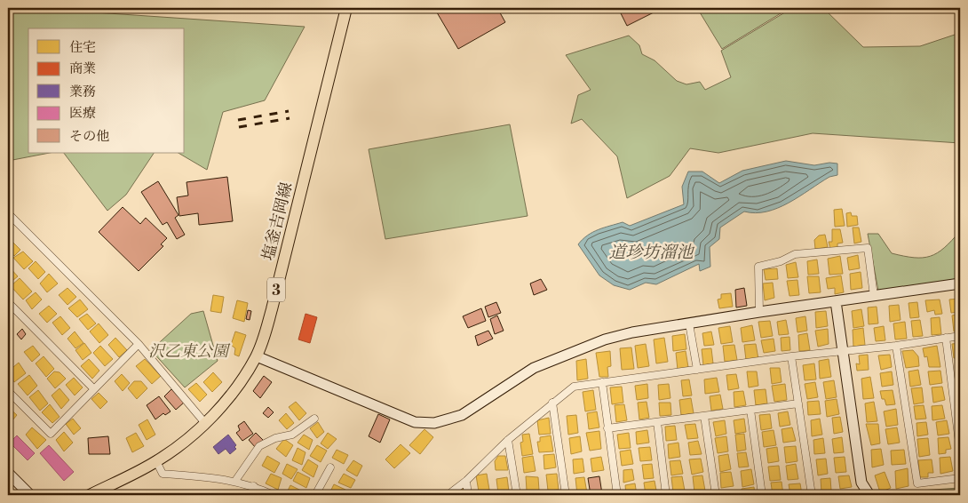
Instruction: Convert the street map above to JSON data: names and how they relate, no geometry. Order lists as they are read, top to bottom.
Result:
{
  "streets": {
    "main road": ["塩釜吉岡線", "3"]
  },
  "water": ["道珍坊溜池"],
  "parks": ["沢乙東公園"],
  "legend": [
    "住宅",
    "商業",
    "業務",
    "医療",
    "その他"
  ]
}
